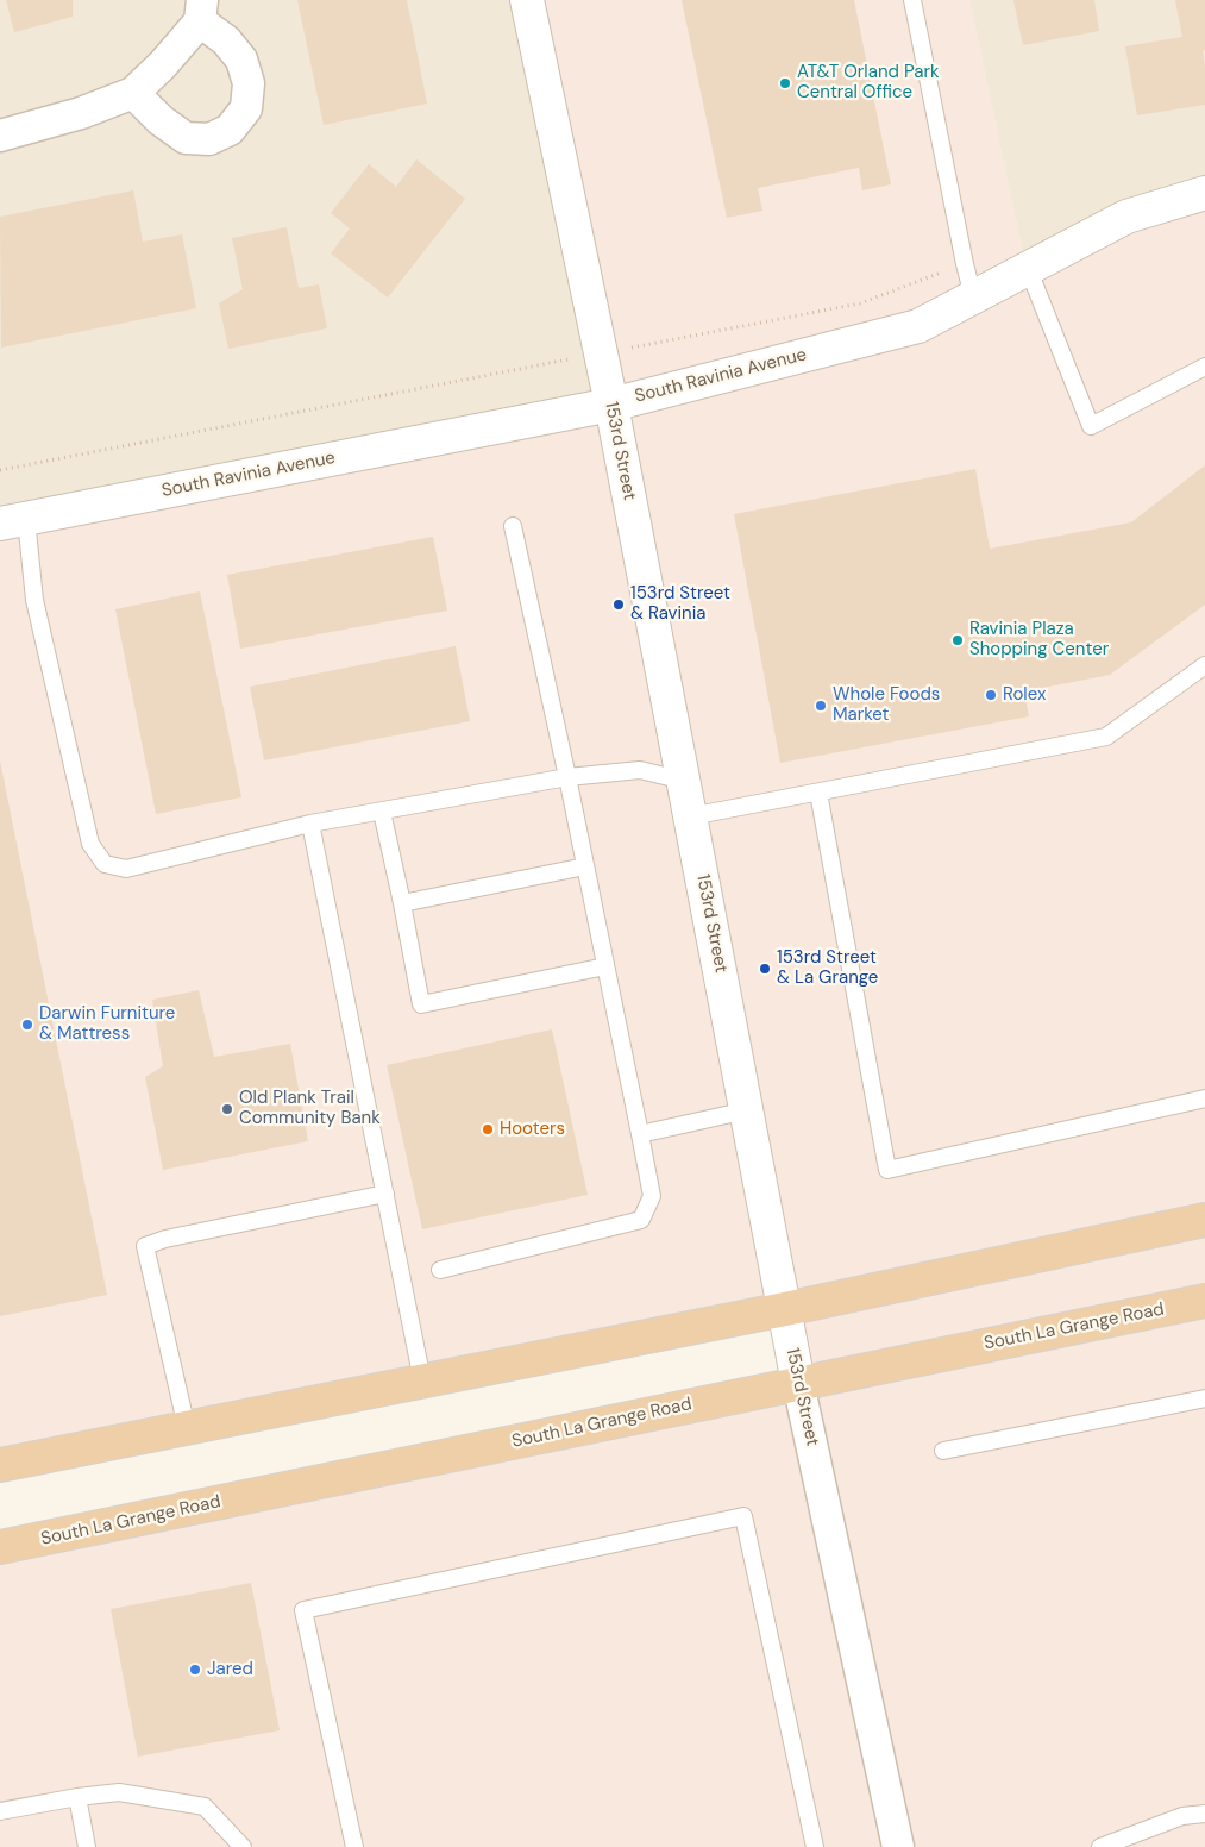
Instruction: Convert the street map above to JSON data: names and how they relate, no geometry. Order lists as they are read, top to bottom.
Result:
{
  "streets": {
    "highway": ["South La Grange Road"],
    "street": ["South Ravinia Avenue", "153rd Street"]
  },
  "crossings": [
    ["South Ravinia Avenue", "153rd Street"],
    ["153rd Street", "South La Grange Road"]
  ],
  "places": [
    "AT&T Orland Park Central Office",
    "153rd Street & Ravinia",
    "Ravinia Plaza Shopping Center",
    "Rolex",
    "Whole Foods Market",
    "153rd Street & La Grange",
    "Darwin Furniture & Mattress",
    "Old Plank Trail Community Bank",
    "Hooters",
    "Jared"
  ]
}
